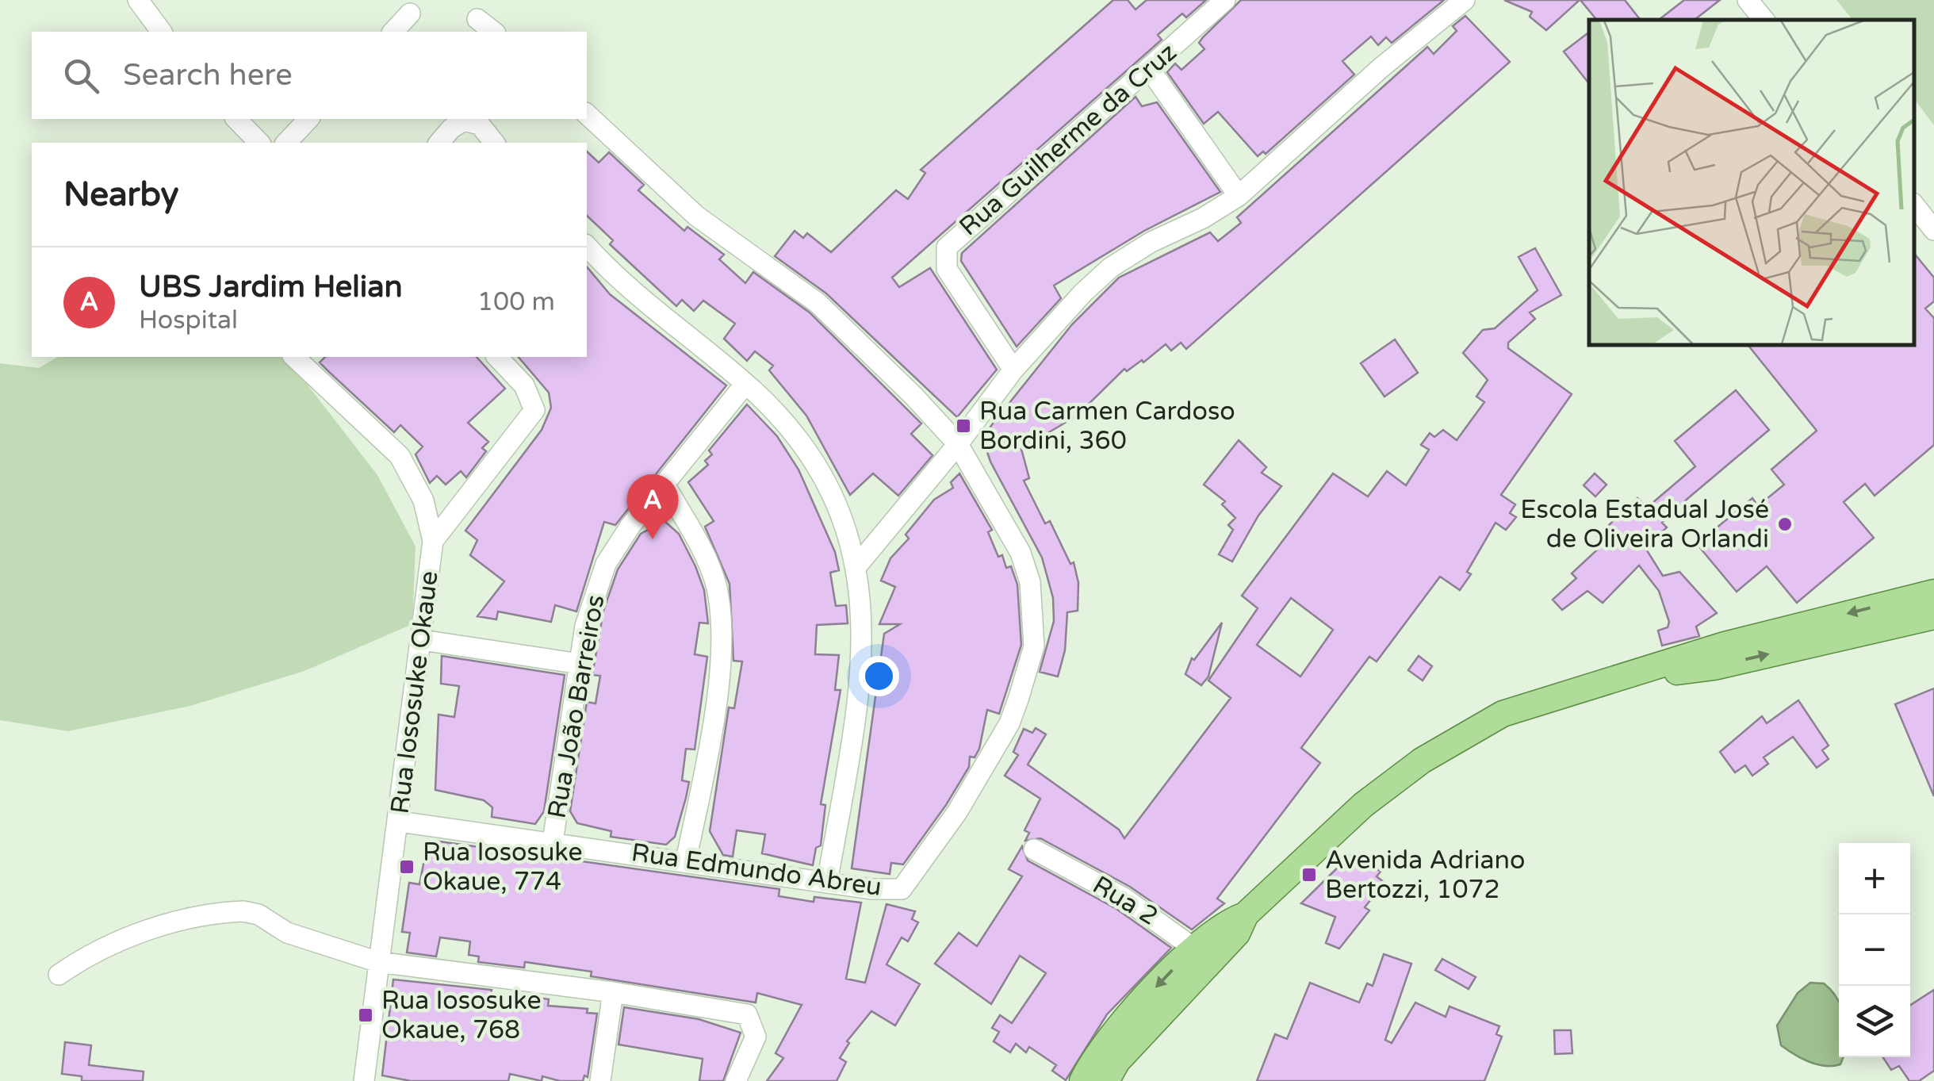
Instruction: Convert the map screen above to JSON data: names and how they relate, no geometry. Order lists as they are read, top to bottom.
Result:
{
  "streets": {
    "street": [
      "Rua Guilherme da Cruz",
      "Rua Iososuke Okaue",
      "Rua João Barreiros",
      "Rua Edmundo Abreu",
      "Rua 2"
    ]
  },
  "crossings": [
    ["Rua Iososuke Okaue", "Rua Edmundo Abreu"],
    ["Rua João Barreiros", "Rua Edmundo Abreu"]
  ],
  "places": {
    "transit": [
      "Rua Carmen Cardoso Bordini, 360",
      "Rua Iososuke Okaue, 774",
      "Avenida Adriano Bertozzi, 1072",
      "Rua Iososuke Okaue, 768"
    ],
    "other": ["Escola Estadual José de Oliveira Orlandi"]
  },
  "page": {
    "search": "Search here",
    "heading": "Nearby",
    "list": [
      {
        "mark": "A",
        "name": "UBS Jardim Helian",
        "note": "Hospital",
        "value": "100 m"
      }
    ],
    "pins": "A",
    "map_buttons": ["+", "−"]
  }
}
